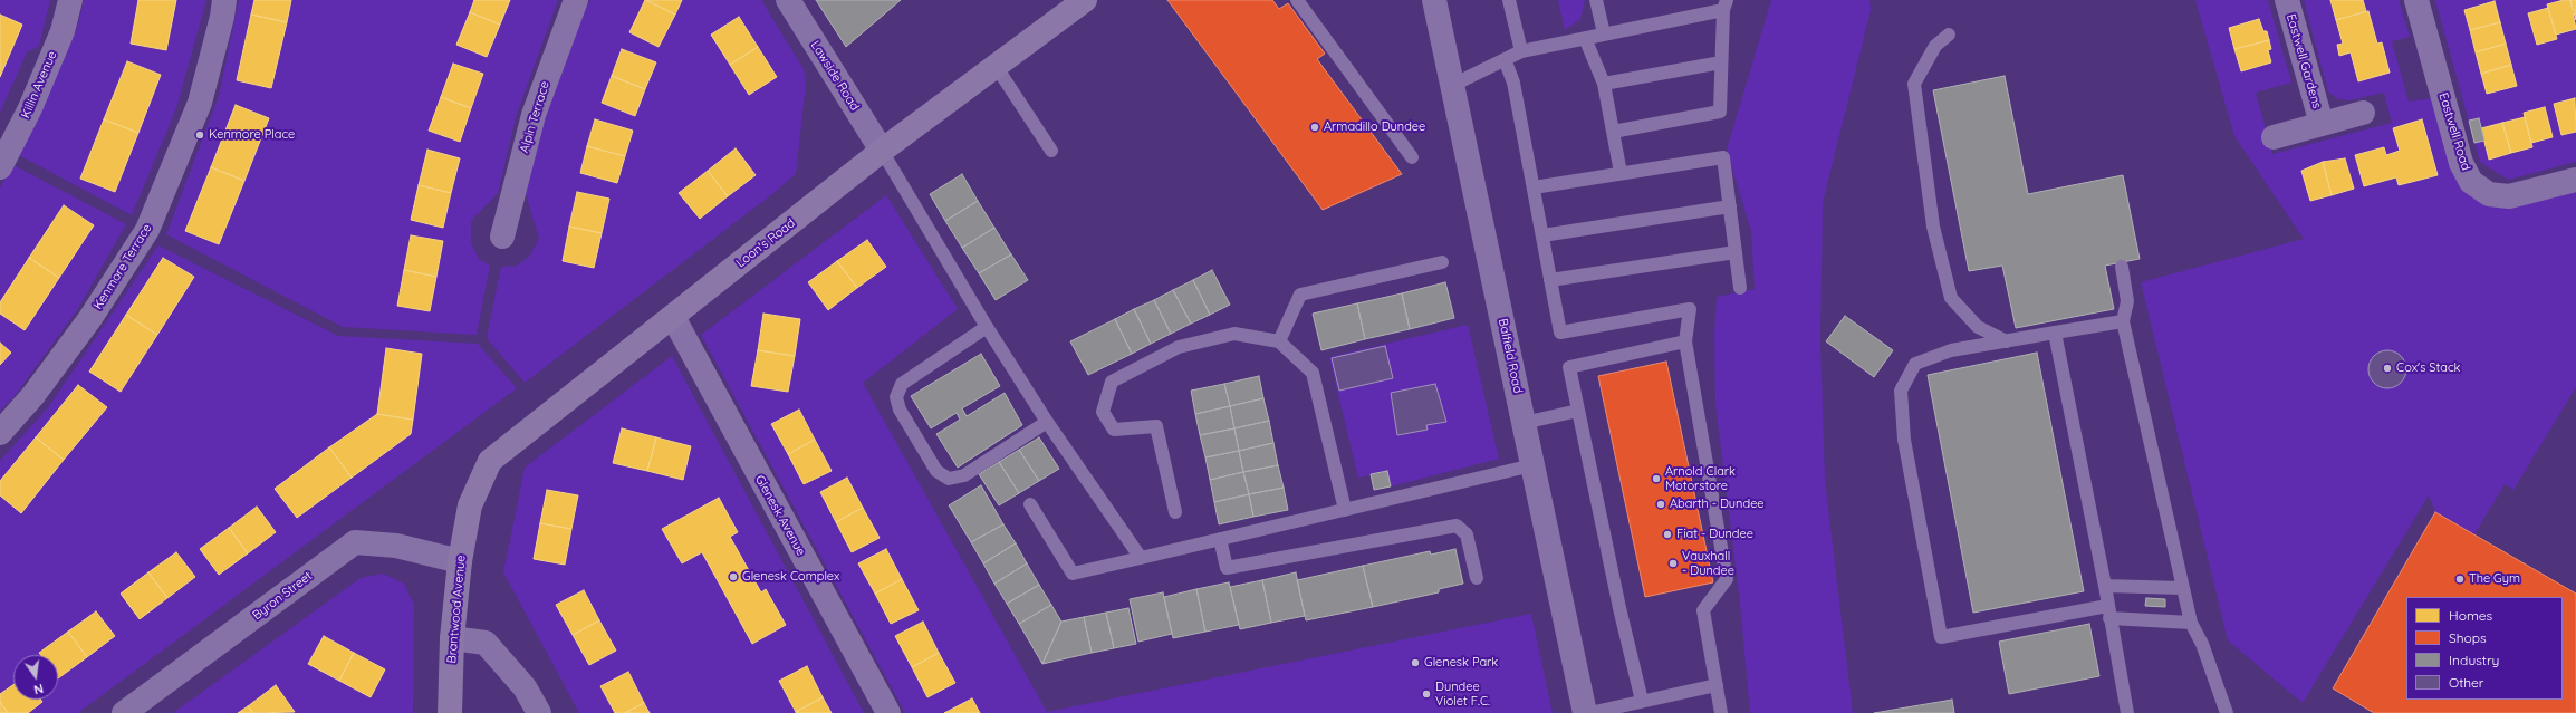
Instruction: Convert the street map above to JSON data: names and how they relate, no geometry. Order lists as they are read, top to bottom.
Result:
{
  "streets": {
    "street": [
      "Eastwell Gardens",
      "Lawside Road",
      "Killin Avenue",
      "Alpin Terrace",
      "Eastwell Road",
      "Loon's Road",
      "Kenmore Terrace",
      "Balfield Road",
      "Glenesk Avenue",
      "Byron Street",
      "Brantwood Avenue"
    ]
  },
  "crossings": [
    ["Lawside Road", "Loon's Road"],
    ["Loon's Road", "Glenesk Avenue"],
    ["Loon's Road", "Brantwood Avenue"],
    ["Byron Street", "Brantwood Avenue"]
  ],
  "places": [
    "Armadillo Dundee",
    "Kenmore Place",
    "Cox's Stack",
    "Arnold Clark Motorstore",
    "Abarth - Dundee",
    "Fiat - Dundee",
    "Vauxhall - Dundee",
    "Glenesk Complex",
    "The Gym",
    "Glenesk Park",
    "Dundee Violet F.C."
  ],
  "legend": [
    "Homes",
    "Shops",
    "Industry",
    "Other"
  ],
  "north": "bottom"
}
